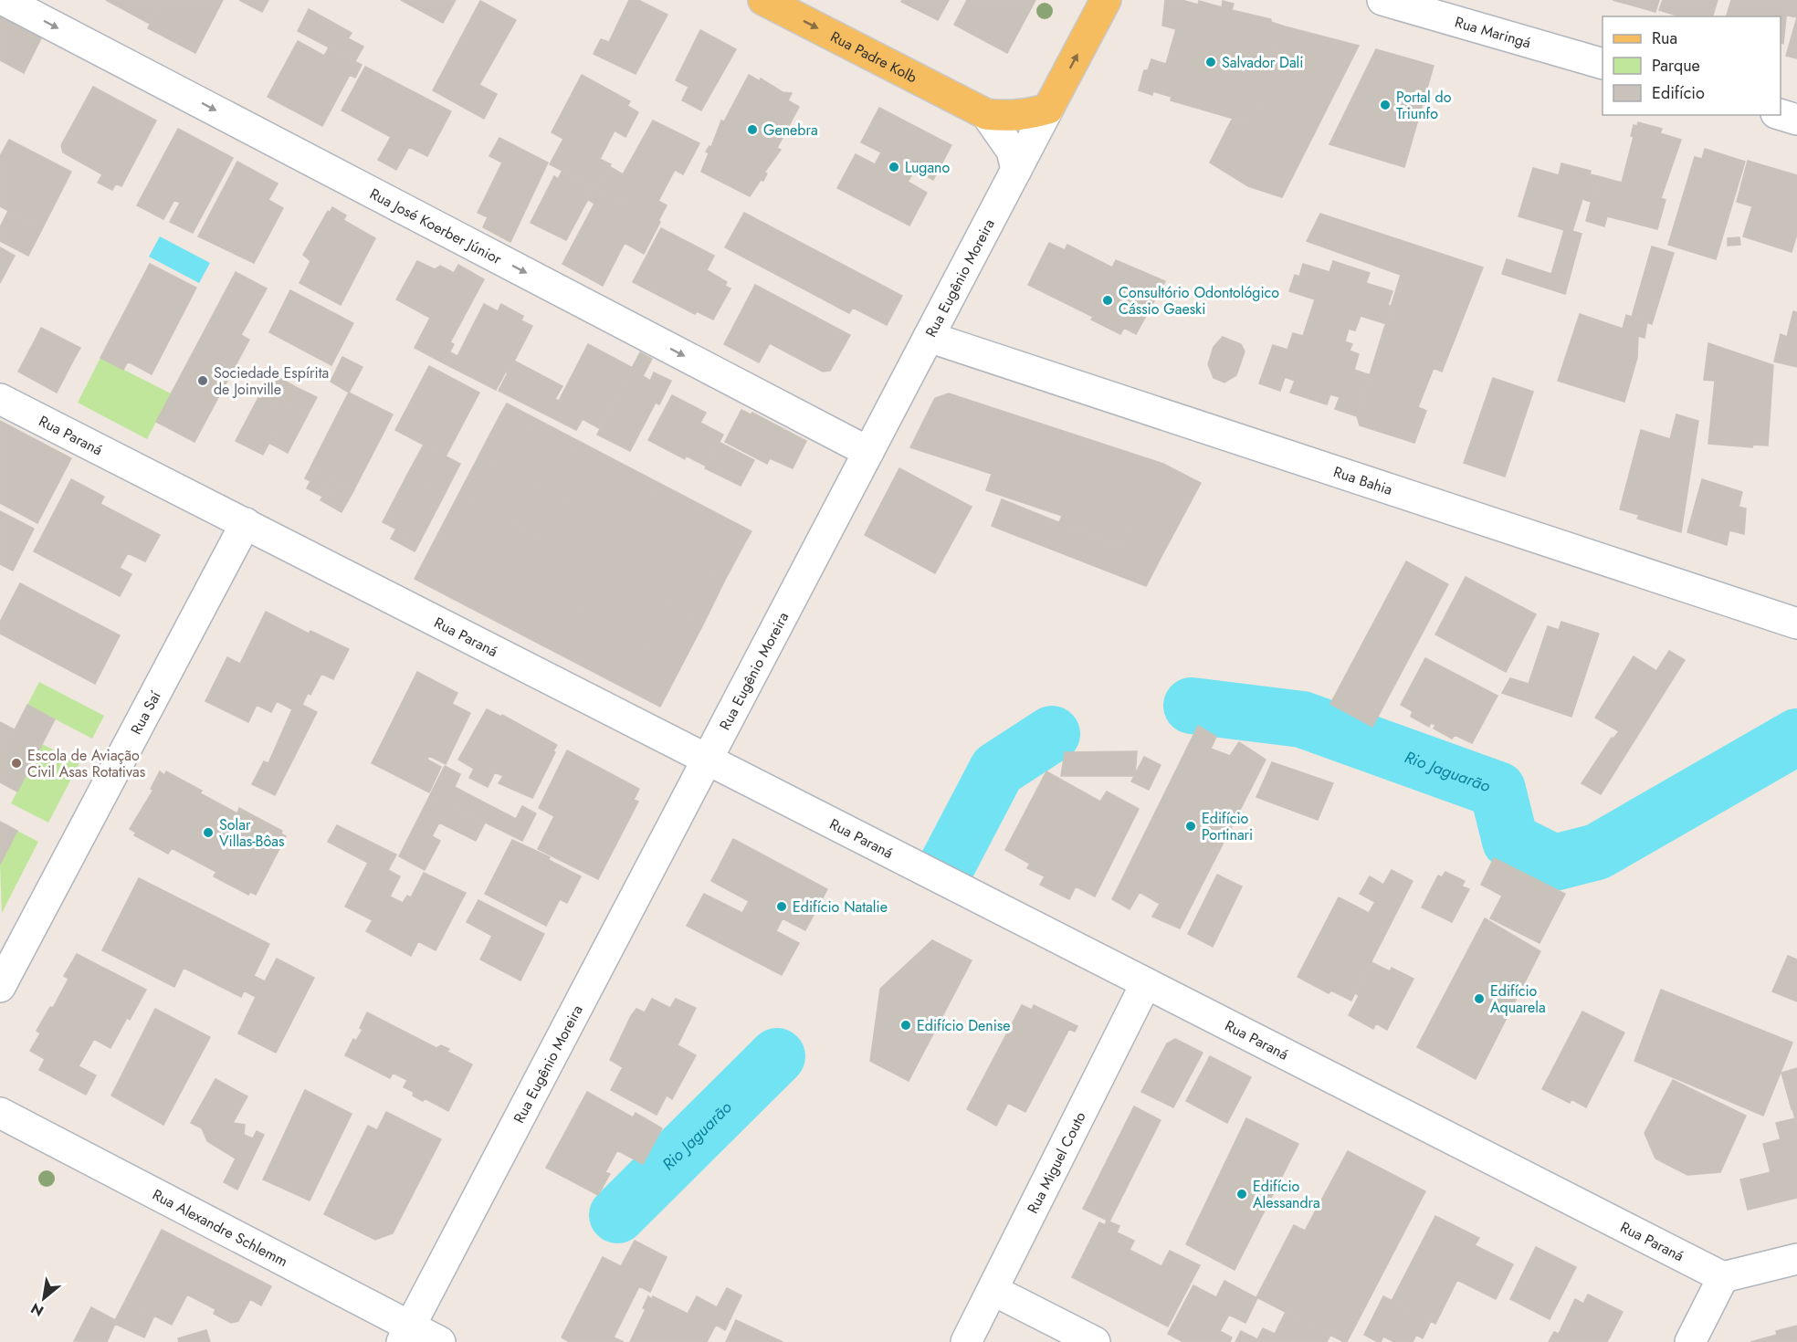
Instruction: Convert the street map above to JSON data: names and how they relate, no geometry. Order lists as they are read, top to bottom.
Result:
{
  "streets": {
    "main road": ["Rua Padre Kolb", "Rua Eugênio Moreira"],
    "street": [
      "Rua Maringá",
      "Rua José Koerber Júnior",
      "Rua Paraná",
      "Rua Bahia",
      "Rua Saí",
      "Rua Miguel Couto",
      "Rua Alexandre Schlemm"
    ]
  },
  "crossings": [
    ["Rua Padre Kolb", "Rua Eugênio Moreira"],
    ["Rua José Koerber Júnior", "Rua Eugênio Moreira"],
    ["Rua Eugênio Moreira", "Rua Paraná"],
    ["Rua Eugênio Moreira", "Rua Bahia"],
    ["Rua Eugênio Moreira", "Rua Alexandre Schlemm"],
    ["Rua Paraná", "Rua Saí"],
    ["Rua Paraná", "Rua Miguel Couto"]
  ],
  "one_way": ["Rua Padre Kolb", "Rua José Koerber Júnior"],
  "water": ["Rio Jaguarão"],
  "places": [
    "Salvador Dali",
    "Portal do Triunfo",
    "Genebra",
    "Lugano",
    "Consultório Odontológico Cássio Gaeski",
    "Sociedade Espírita de Joinville",
    "Escola de Aviação Civil Asas Rotativas",
    "Edifício Portinari",
    "Solar Villas-Bôas",
    "Edifício Natalie",
    "Edifício Aquarela",
    "Edifício Denise",
    "Edifício Alessandra"
  ],
  "legend": ["Rua", "Parque", "Edifício"],
  "north": "bottom left"
}
